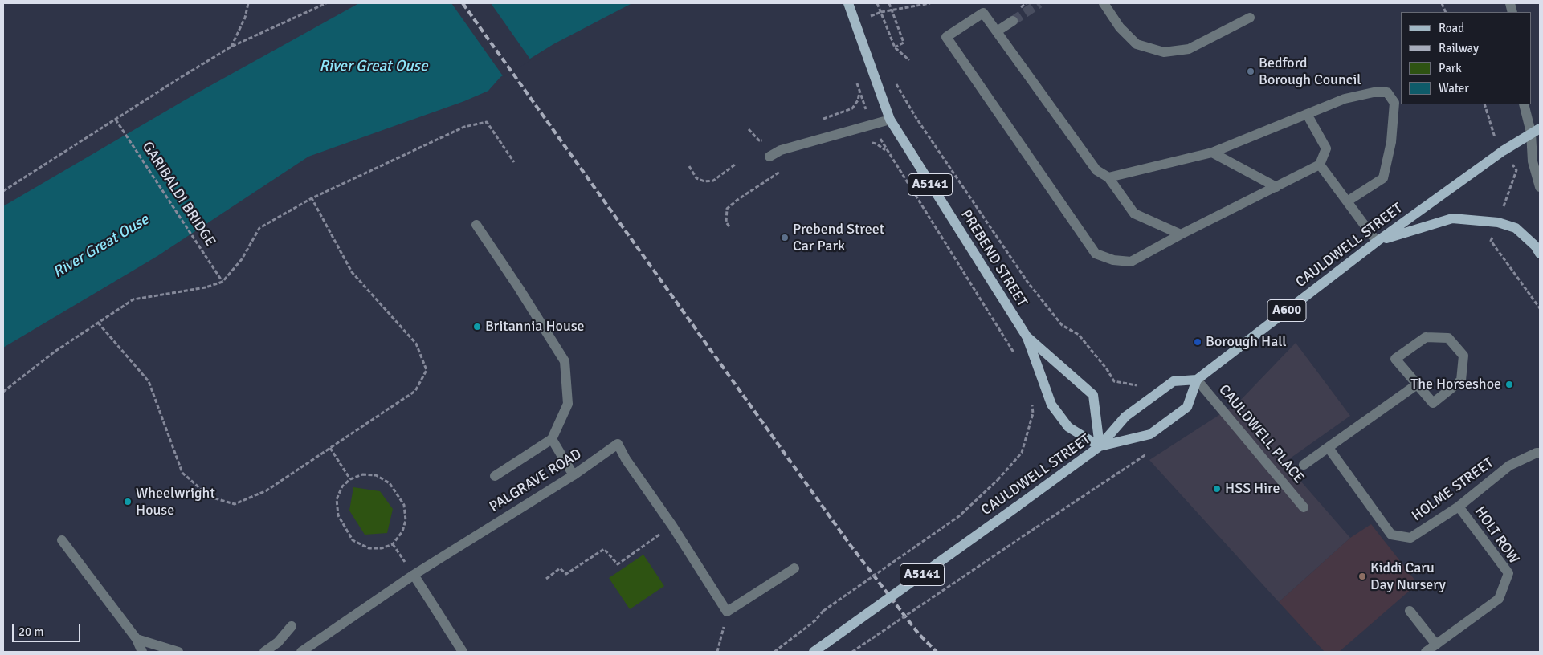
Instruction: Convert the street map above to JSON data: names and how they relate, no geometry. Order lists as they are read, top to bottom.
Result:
{
  "streets": {
    "main road": [
      "A5141",
      "CAULDWELL STREET",
      "PREBEND STREET",
      "A600"
    ],
    "street": [
      "CAULDWELL PLACE",
      "PALGRAVE ROAD",
      "HOLME STREET",
      "HOLT ROW"
    ],
    "path": ["GARIBALDI BRIDGE"]
  },
  "crossings": [
    ["CAULDWELL STREET", "PREBEND STREET"],
    ["CAULDWELL STREET", "A600"],
    ["CAULDWELL STREET", "CAULDWELL PLACE"],
    ["HOLME STREET", "HOLT ROW"]
  ],
  "water": ["River Great Ouse"],
  "places": [
    "Bedford Borough Council",
    "Prebend Street Car Park",
    "Britannia House",
    "Borough Hall",
    "The Horseshoe",
    "HSS Hire",
    "Wheelwright House",
    "Kiddi Caru Day Nursery"
  ],
  "legend": [
    "Road",
    "Railway",
    "Park",
    "Water"
  ],
  "scale_bar": "20 m"
}
